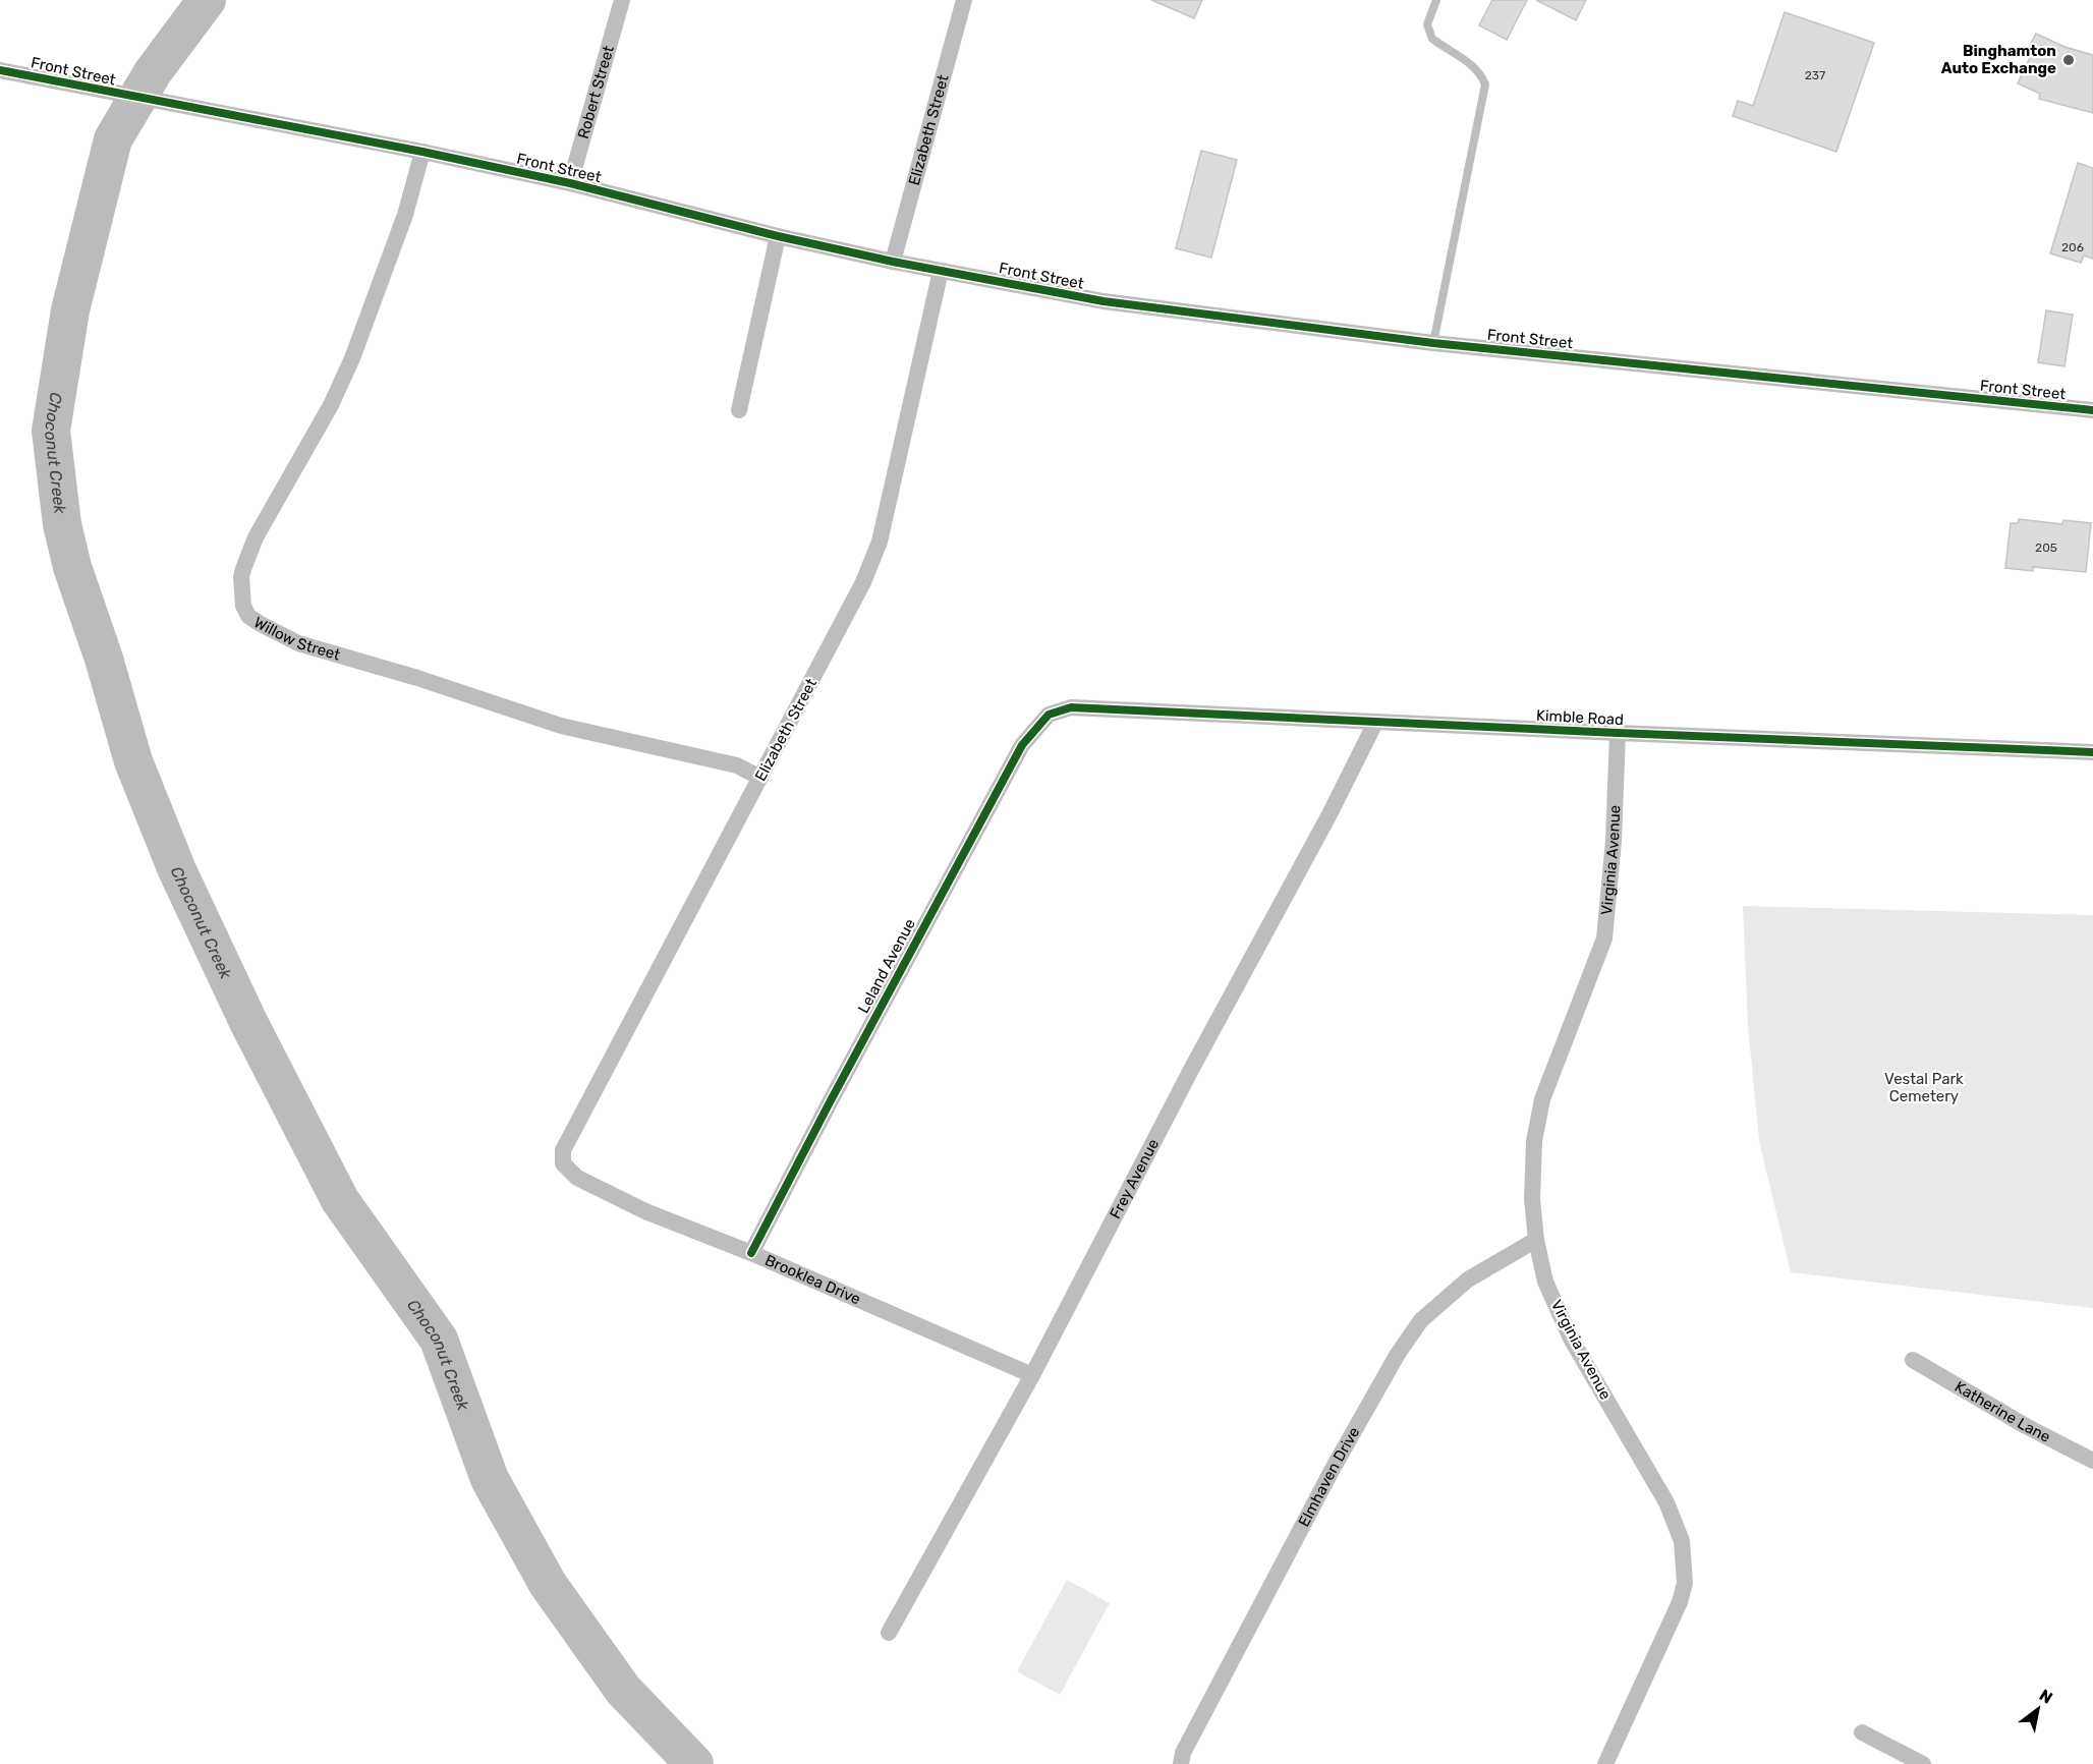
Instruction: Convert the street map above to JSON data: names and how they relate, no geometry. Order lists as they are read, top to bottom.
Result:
{
  "streets": {
    "street": [
      "Front Street",
      "Robert Street",
      "Elizabeth Street",
      "Willow Street",
      "Kimble Road",
      "Virginia Avenue",
      "Leland Avenue",
      "Frey Avenue",
      "Brooklea Drive",
      "Katherine Lane",
      "Elmhaven Drive"
    ]
  },
  "crossings": [
    ["Front Street", "Robert Street"],
    ["Front Street", "Elizabeth Street"],
    ["Front Street", "Willow Street"],
    ["Elizabeth Street", "Willow Street"],
    ["Elizabeth Street", "Brooklea Drive"],
    ["Kimble Road", "Virginia Avenue"],
    ["Kimble Road", "Leland Avenue"],
    ["Kimble Road", "Frey Avenue"],
    ["Virginia Avenue", "Elmhaven Drive"],
    ["Leland Avenue", "Brooklea Drive"],
    ["Frey Avenue", "Brooklea Drive"]
  ],
  "water": ["Choconut Creek"],
  "parks": ["Vestal Park Cemetery"],
  "places": ["Binghamton Auto Exchange"],
  "house_numbers": ["237", "206", "205"],
  "north": "top right"
}
